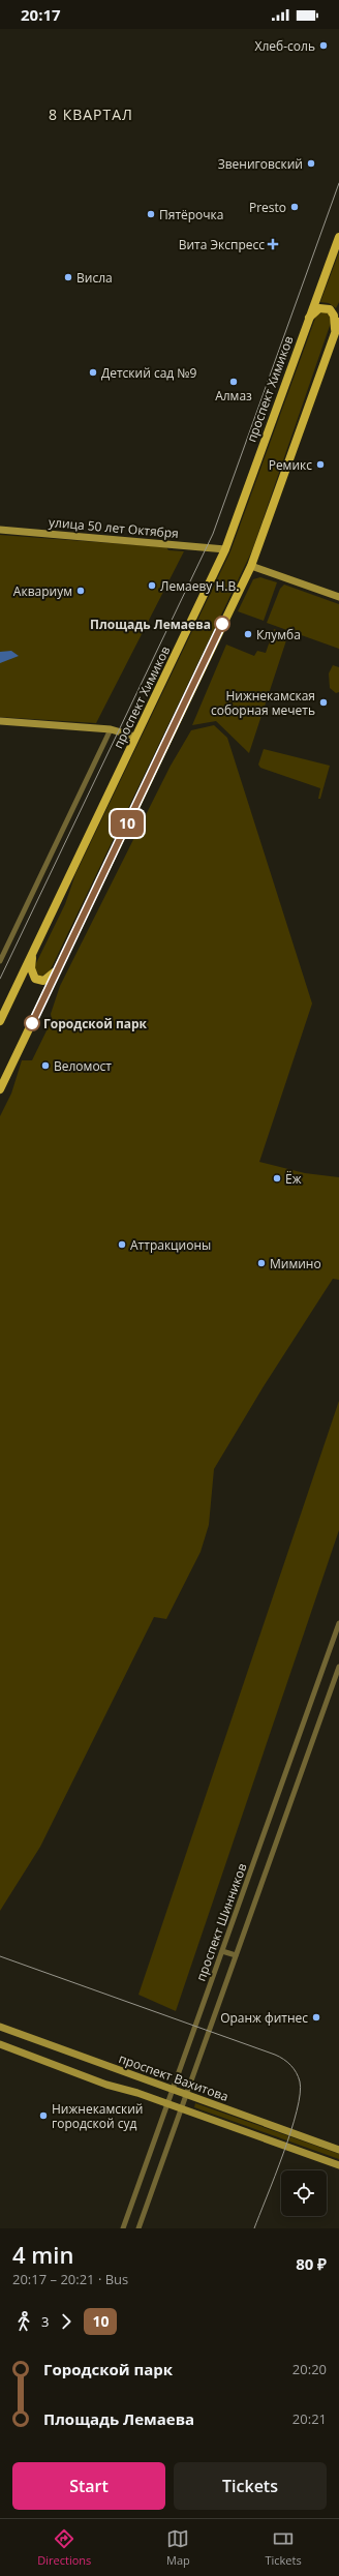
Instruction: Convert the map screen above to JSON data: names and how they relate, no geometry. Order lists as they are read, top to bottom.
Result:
{
  "streets": {
    "main road": ["проспект Химиков", "улица 50 лет Октября", "проспект Вахитова"],
    "street": ["проспект Шинников"]
  },
  "crossings": [
    ["проспект Химиков", "улица 50 лет Октября"],
    ["проспект Шинников", "проспект Вахитова"]
  ],
  "districts": ["8 КВАРТАЛ"],
  "places": {
    "other": [
      "Хлеб-соль",
      "Звениговский",
      "Presto",
      "Пятёрочка",
      "Висла",
      "Детский сад №9",
      "Алмаз",
      "Ремикс",
      "Лемаеву Н.В.",
      "Аквариум",
      "Площадь Лемаева",
      "Клумба",
      "Нижнекамская соборная мечеть",
      "Городской парк",
      "Веломост",
      "Ёж",
      "Аттракционы",
      "Мимино",
      "Оранж фитнес",
      "Нижнекамский городской суд"
    ],
    "health": ["Вита Экспресс"]
  },
  "lines": ["bus line 10"],
  "page": {
    "status": "20:17",
    "on_map": "10",
    "heading": ["4 min", "20:17 – 20:21 · Bus", "80 ₽"],
    "legs": ["3", "10"],
    "list": [
      {
        "name": "Городской парк",
        "value": "20:20"
      },
      {
        "name": "Площадь Лемаева",
        "value": "20:21"
      }
    ],
    "buttons": ["Start", "Tickets"],
    "tabs": ["Directions", "Map", "Tickets"]
  }
}
